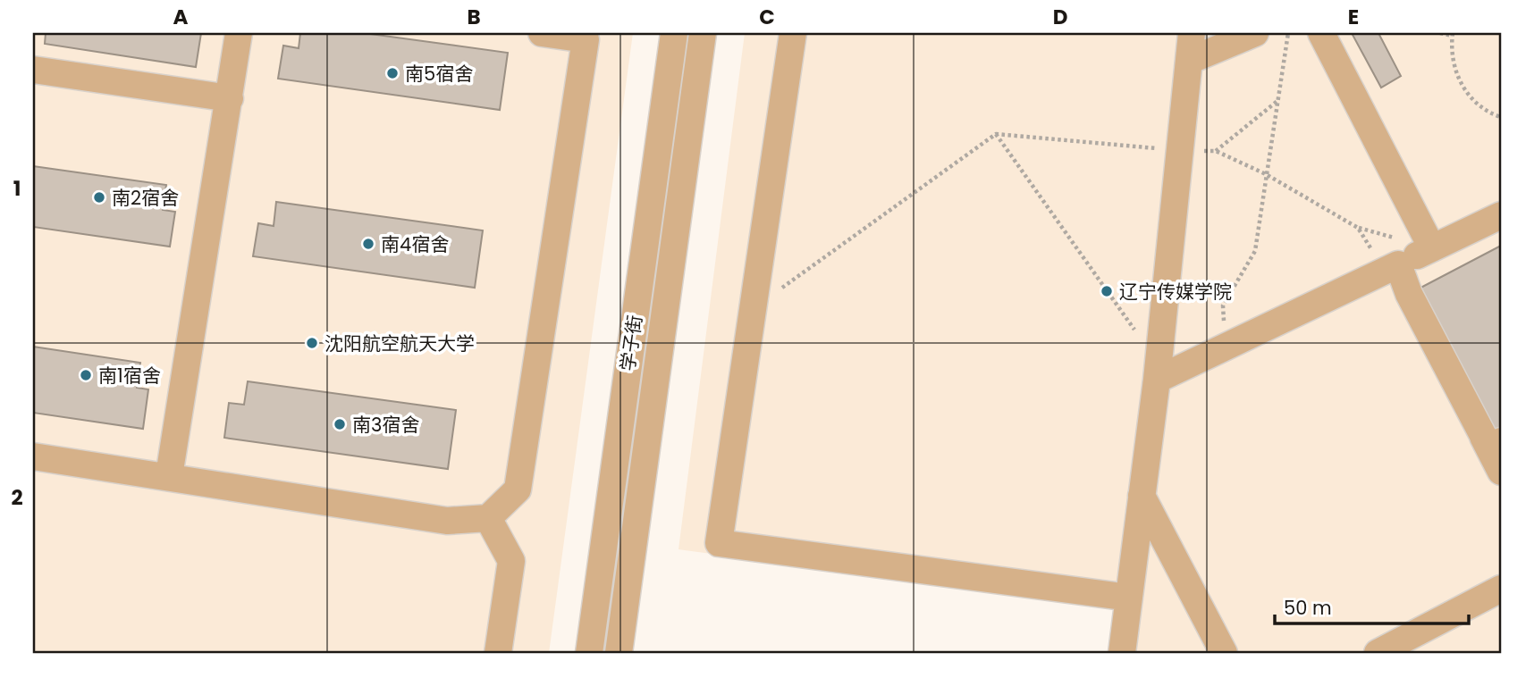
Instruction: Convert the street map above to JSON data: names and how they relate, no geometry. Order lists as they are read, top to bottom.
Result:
{
  "streets": {
    "street": ["学子街"]
  },
  "places": [
    "南5宿舍",
    "南2宿舍",
    "南4宿舍",
    "辽宁传媒学院",
    "沈阳航空航天大学",
    "南1宿舍",
    "南3宿舍"
  ],
  "scale_bar": "50 m",
  "grid": {
    "columns": [
      "A",
      "B",
      "C",
      "D",
      "E"
    ],
    "rows": ["1", "2"]
  }
}
